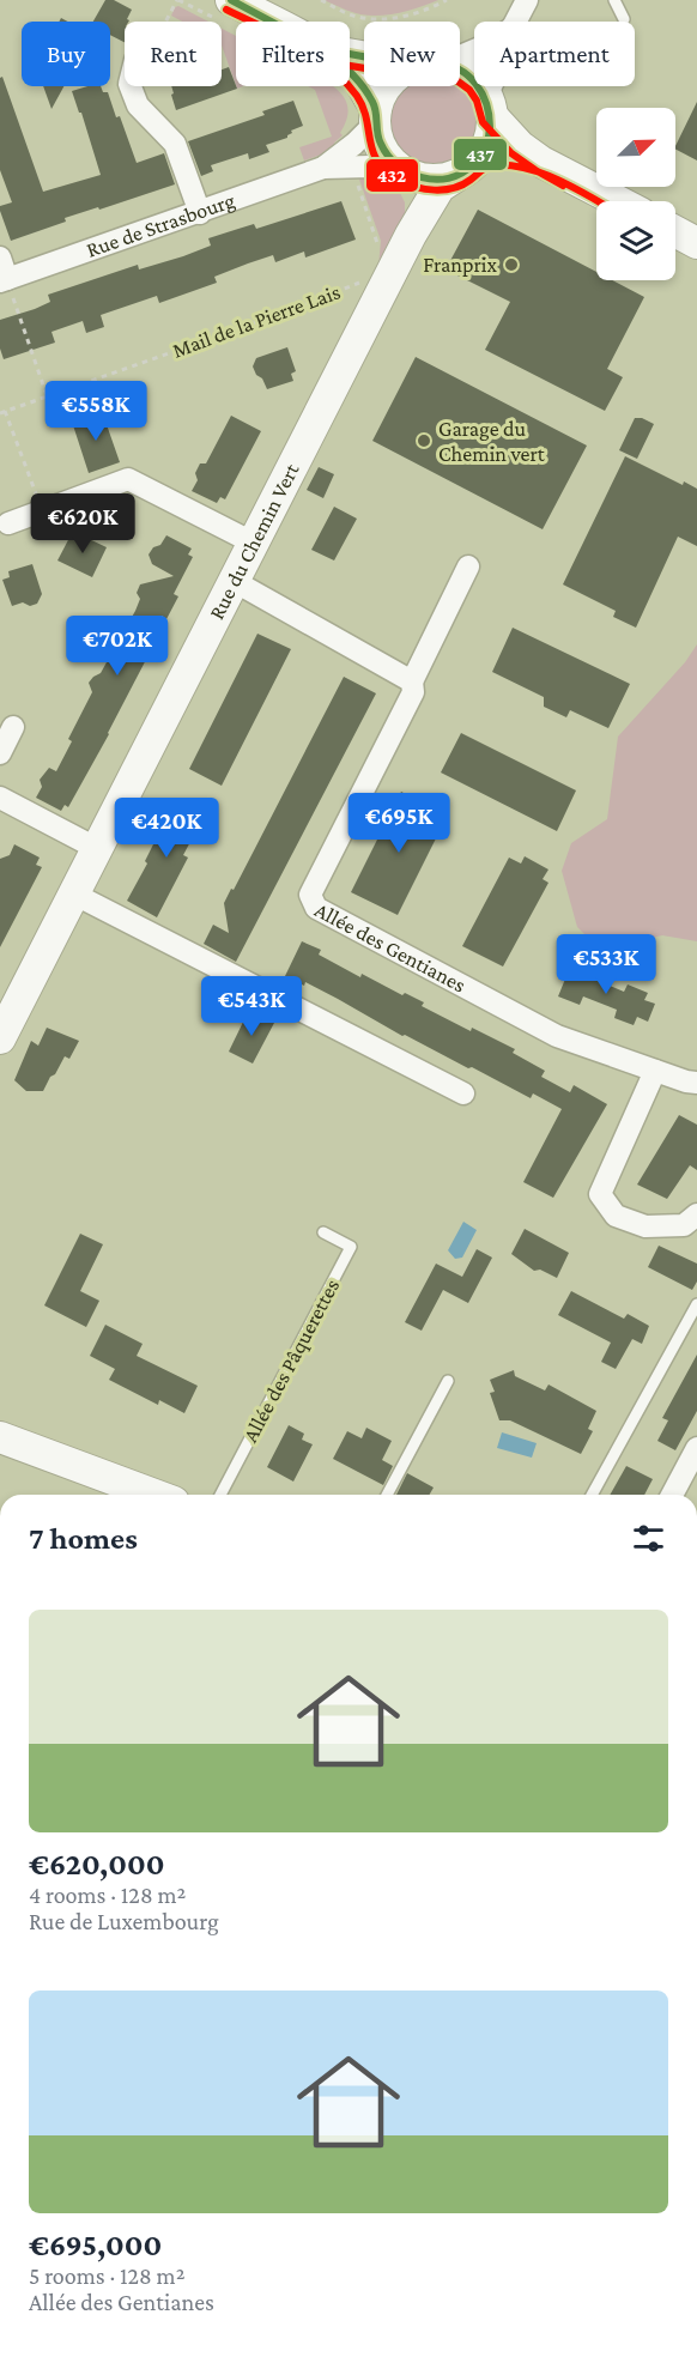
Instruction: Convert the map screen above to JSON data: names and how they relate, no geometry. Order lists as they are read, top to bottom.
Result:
{
  "streets": {
    "street": ["Rue de Strasbourg", "Rue du Chemin Vert", "Allée des Gentianes"],
    "lane": ["Allée des Pâquerettes"],
    "path": ["Mail de la Pierre Lais"]
  },
  "crossings": [
    ["Rue de Strasbourg", "Rue du Chemin Vert"],
    ["Mail de la Pierre Lais", "Rue du Chemin Vert"]
  ],
  "places": ["Franprix", "Garage du Chemin vert"],
  "lines": ["transit line 437", "transit line 432"],
  "north": "top right",
  "page": {
    "chip": [
      "Buy",
      "Rent",
      "Filters",
      "New",
      "Apartment"
    ],
    "price": [
      "€558K",
      "€620K",
      "€702K",
      "€695K",
      "€420K",
      "€533K",
      "€543K"
    ],
    "heading": "7 homes",
    "list": [
      {
        "name": "€620,000",
        "note": "4 rooms · 128 m² · Rue de Luxembourg"
      },
      {
        "name": "€695,000",
        "note": "5 rooms · 128 m² · Allée des Gentianes"
      }
    ]
  }
}
